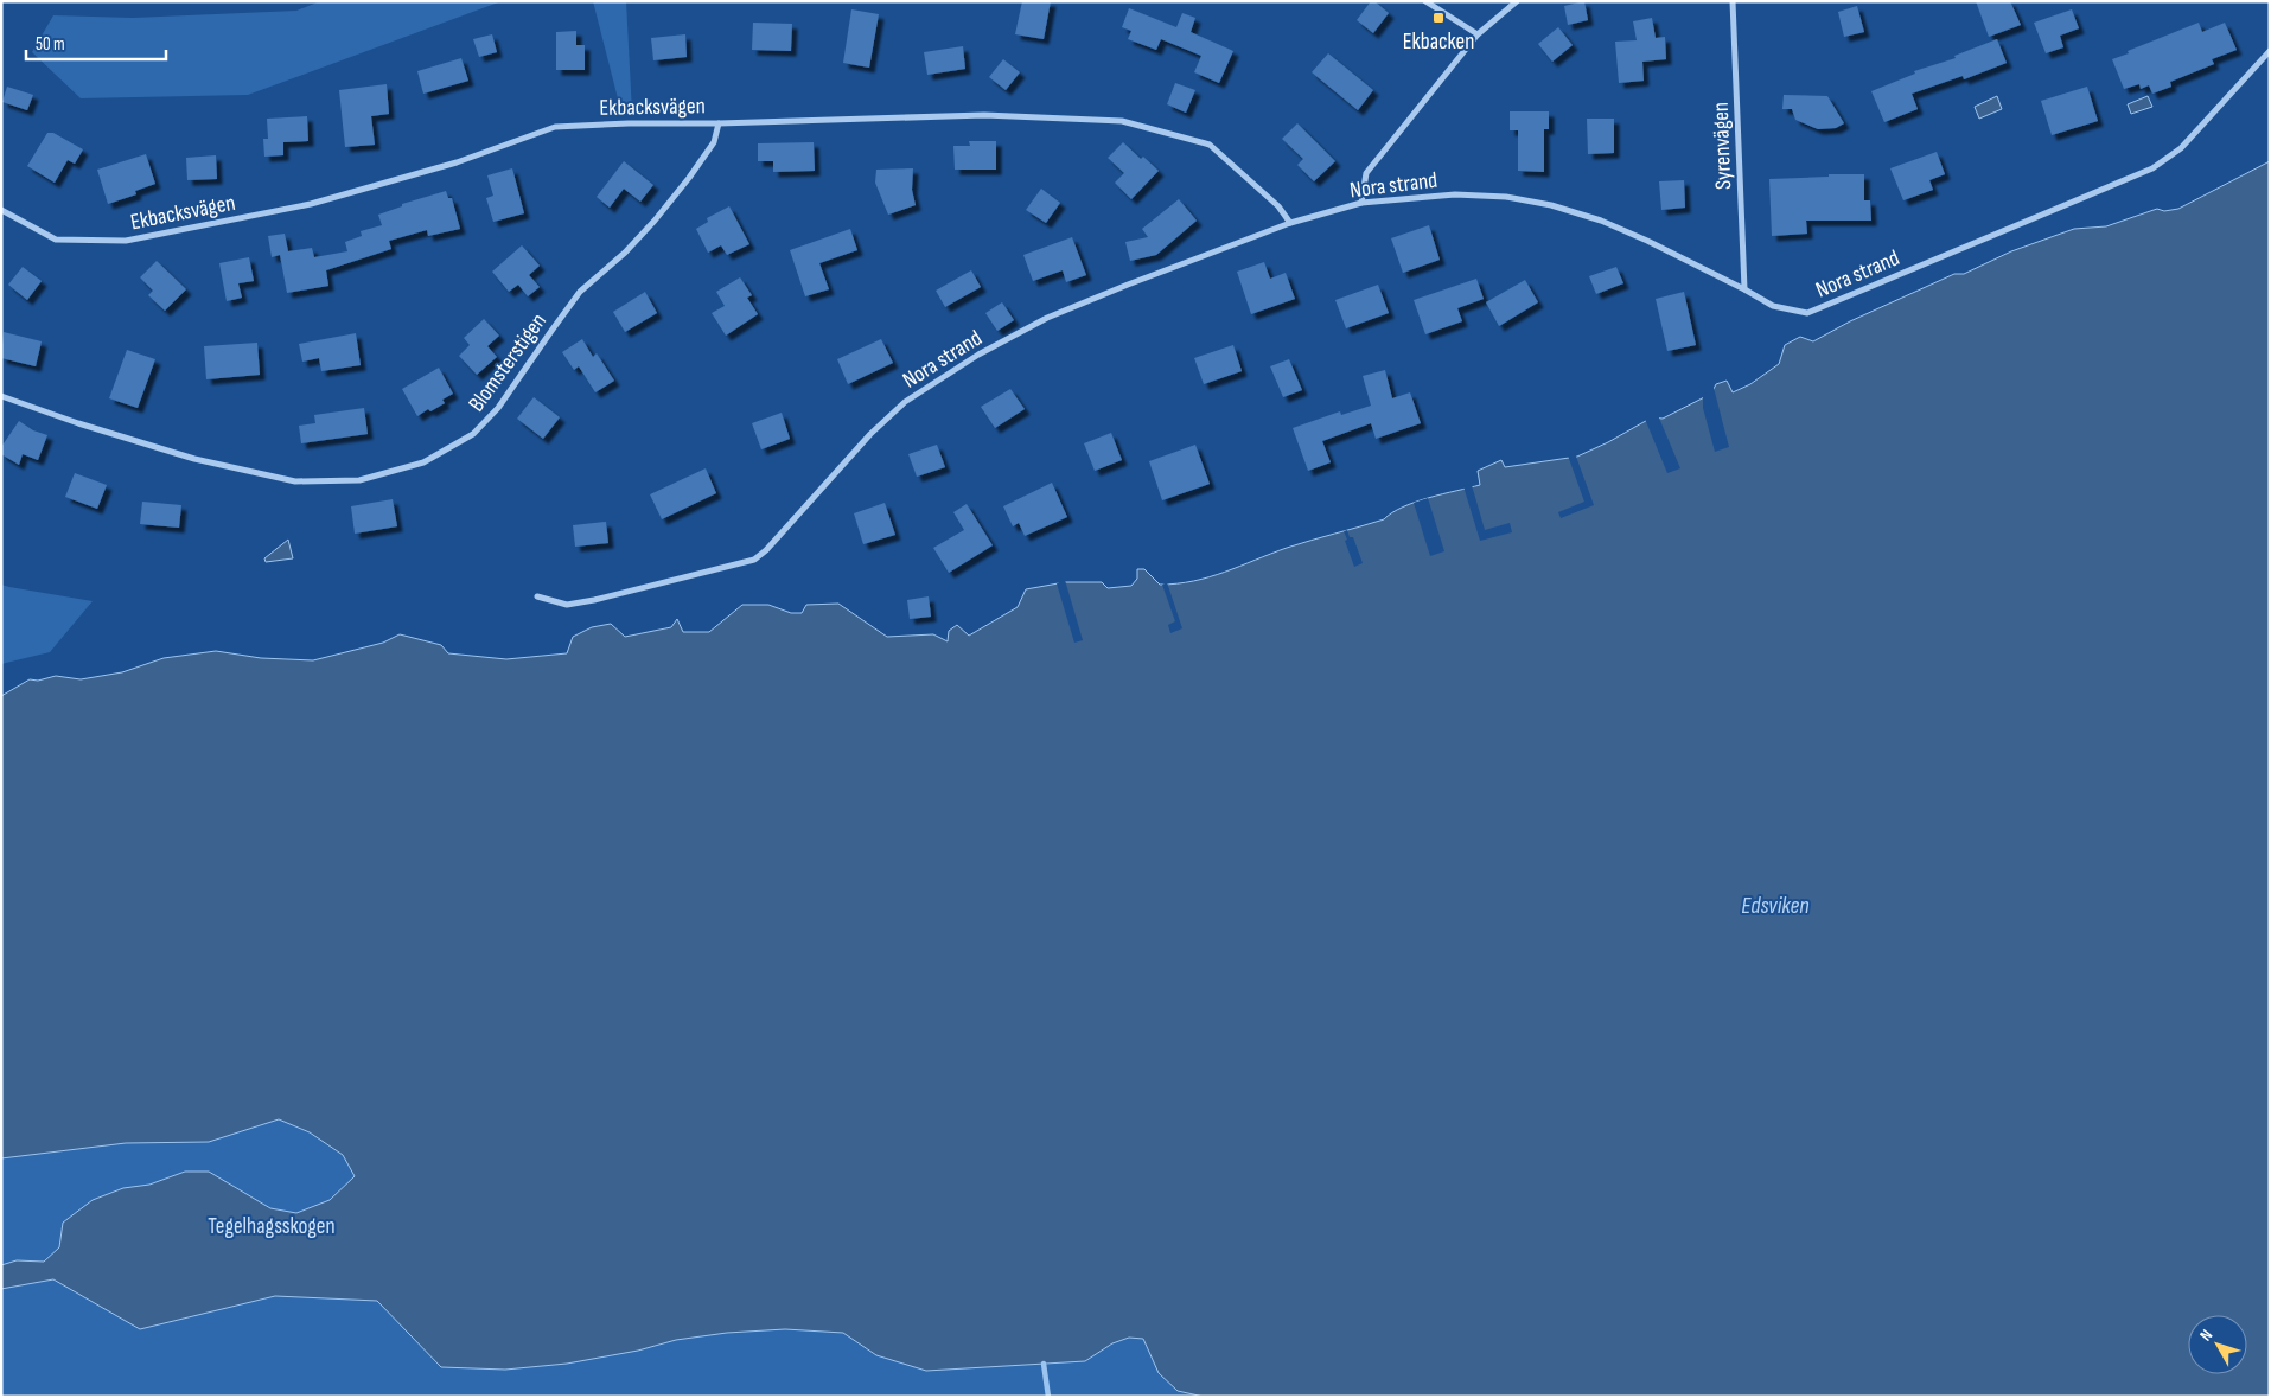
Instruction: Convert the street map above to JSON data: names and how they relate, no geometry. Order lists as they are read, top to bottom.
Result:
{
  "streets": {
    "street": [
      "Ekbacksvägen",
      "Syrenvägen",
      "Nora strand",
      "Blomsterstigen"
    ]
  },
  "crossings": [
    ["Ekbacksvägen", "Nora strand"],
    ["Ekbacksvägen", "Blomsterstigen"],
    ["Syrenvägen", "Nora strand"]
  ],
  "water": ["Edsviken"],
  "parks": ["Tegelhagsskogen"],
  "places": {
    "transit": ["Ekbacken"]
  },
  "scale_bar": "50 m",
  "north": "top left"
}
